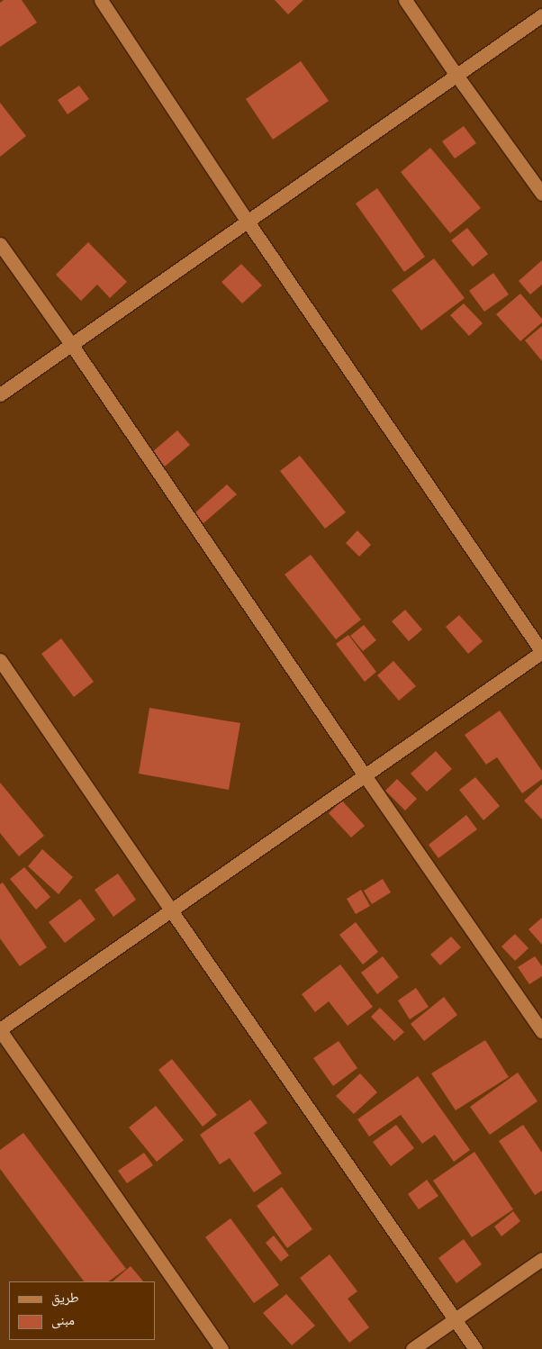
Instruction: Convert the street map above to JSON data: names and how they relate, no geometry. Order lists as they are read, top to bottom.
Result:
{
  "legend": ["طريق", "مبنى"]
}
